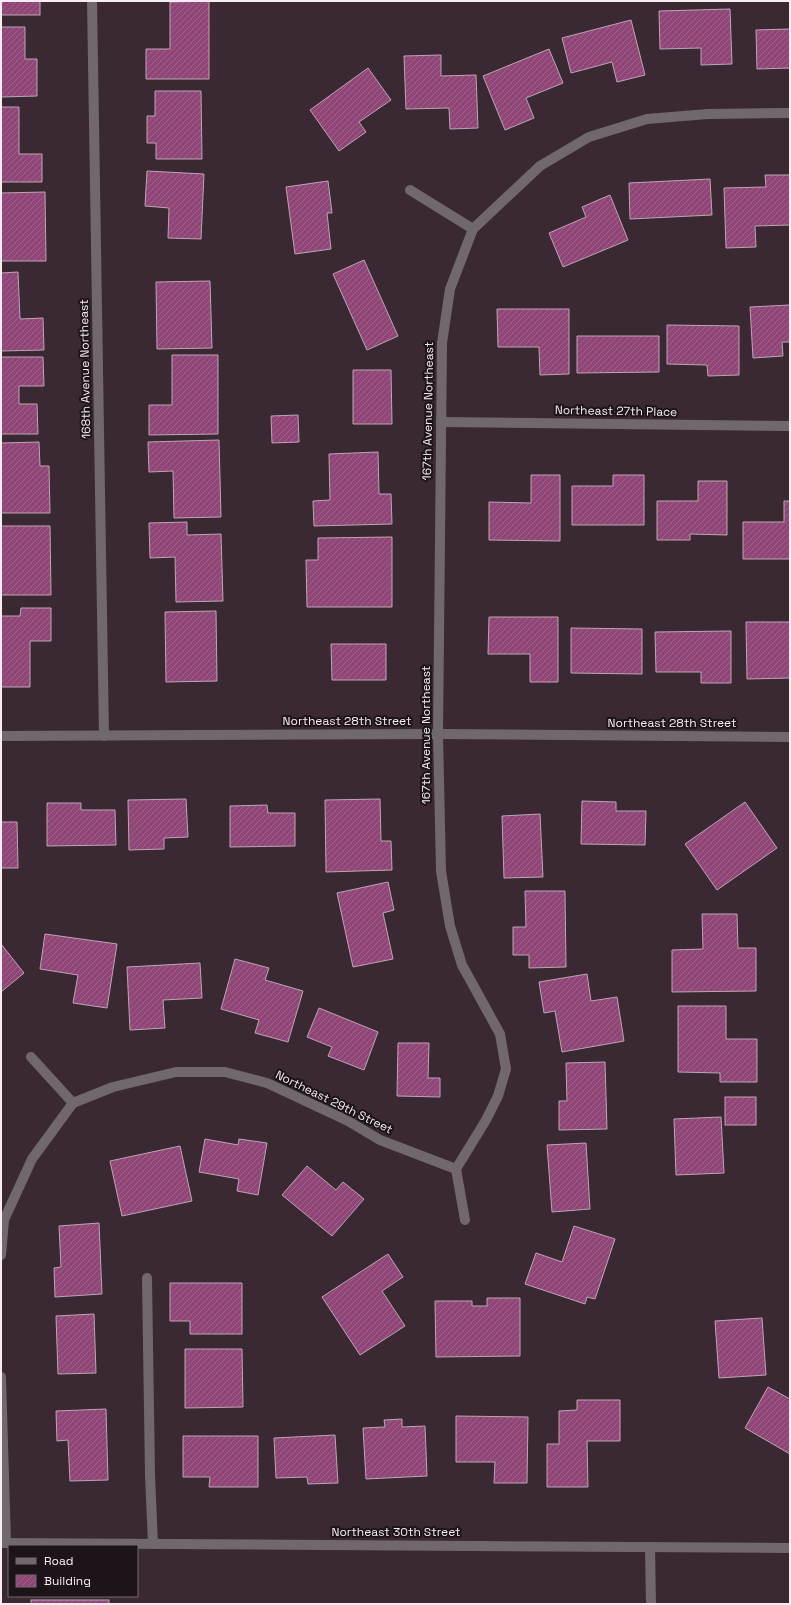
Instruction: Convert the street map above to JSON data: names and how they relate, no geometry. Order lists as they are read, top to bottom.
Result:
{
  "streets": {
    "street": [
      "168th Avenue Northeast",
      "167th Avenue Northeast",
      "Northeast 27th Place",
      "Northeast 28th Street",
      "Northeast 29th Street",
      "Northeast 30th Street"
    ]
  },
  "crossings": [
    ["168th Avenue Northeast", "Northeast 28th Street"],
    ["167th Avenue Northeast", "Northeast 27th Place"],
    ["167th Avenue Northeast", "Northeast 28th Street"],
    ["167th Avenue Northeast", "Northeast 29th Street"]
  ],
  "legend": ["Road", "Building"]
}
